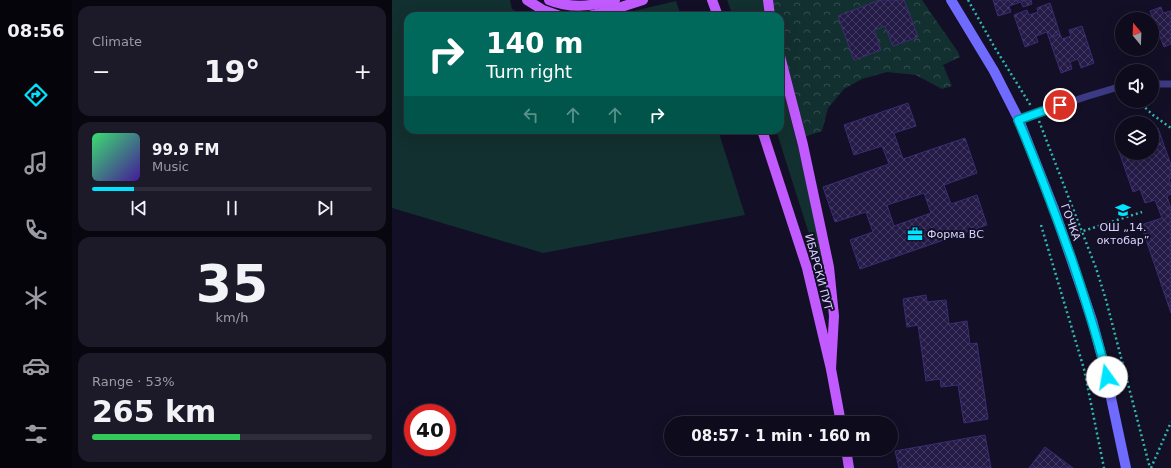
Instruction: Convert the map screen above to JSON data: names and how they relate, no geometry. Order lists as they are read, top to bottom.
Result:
{
  "streets": {
    "main road": ["ИБАРСКИ ПУТ"],
    "street": ["ГОЧКА"]
  },
  "places": {
    "school or university": ["ОШ „14. октобар”"],
    "office": ["Форма ВС"]
  },
  "north": "top",
  "page": {
    "tabs": "08:56",
    "tile": [
      "Climate",
      ["35", "km/h"],
      ["Range · 53%", "265 km"]
    ],
    "turn": ["140 m", "Turn right"],
    "heat": ["−", "19°", "+"],
    "song": ["99.9 FM", "Music"],
    "limit": "40",
    "trip": "08:57 · 1 min · 160 m"
  }
}
